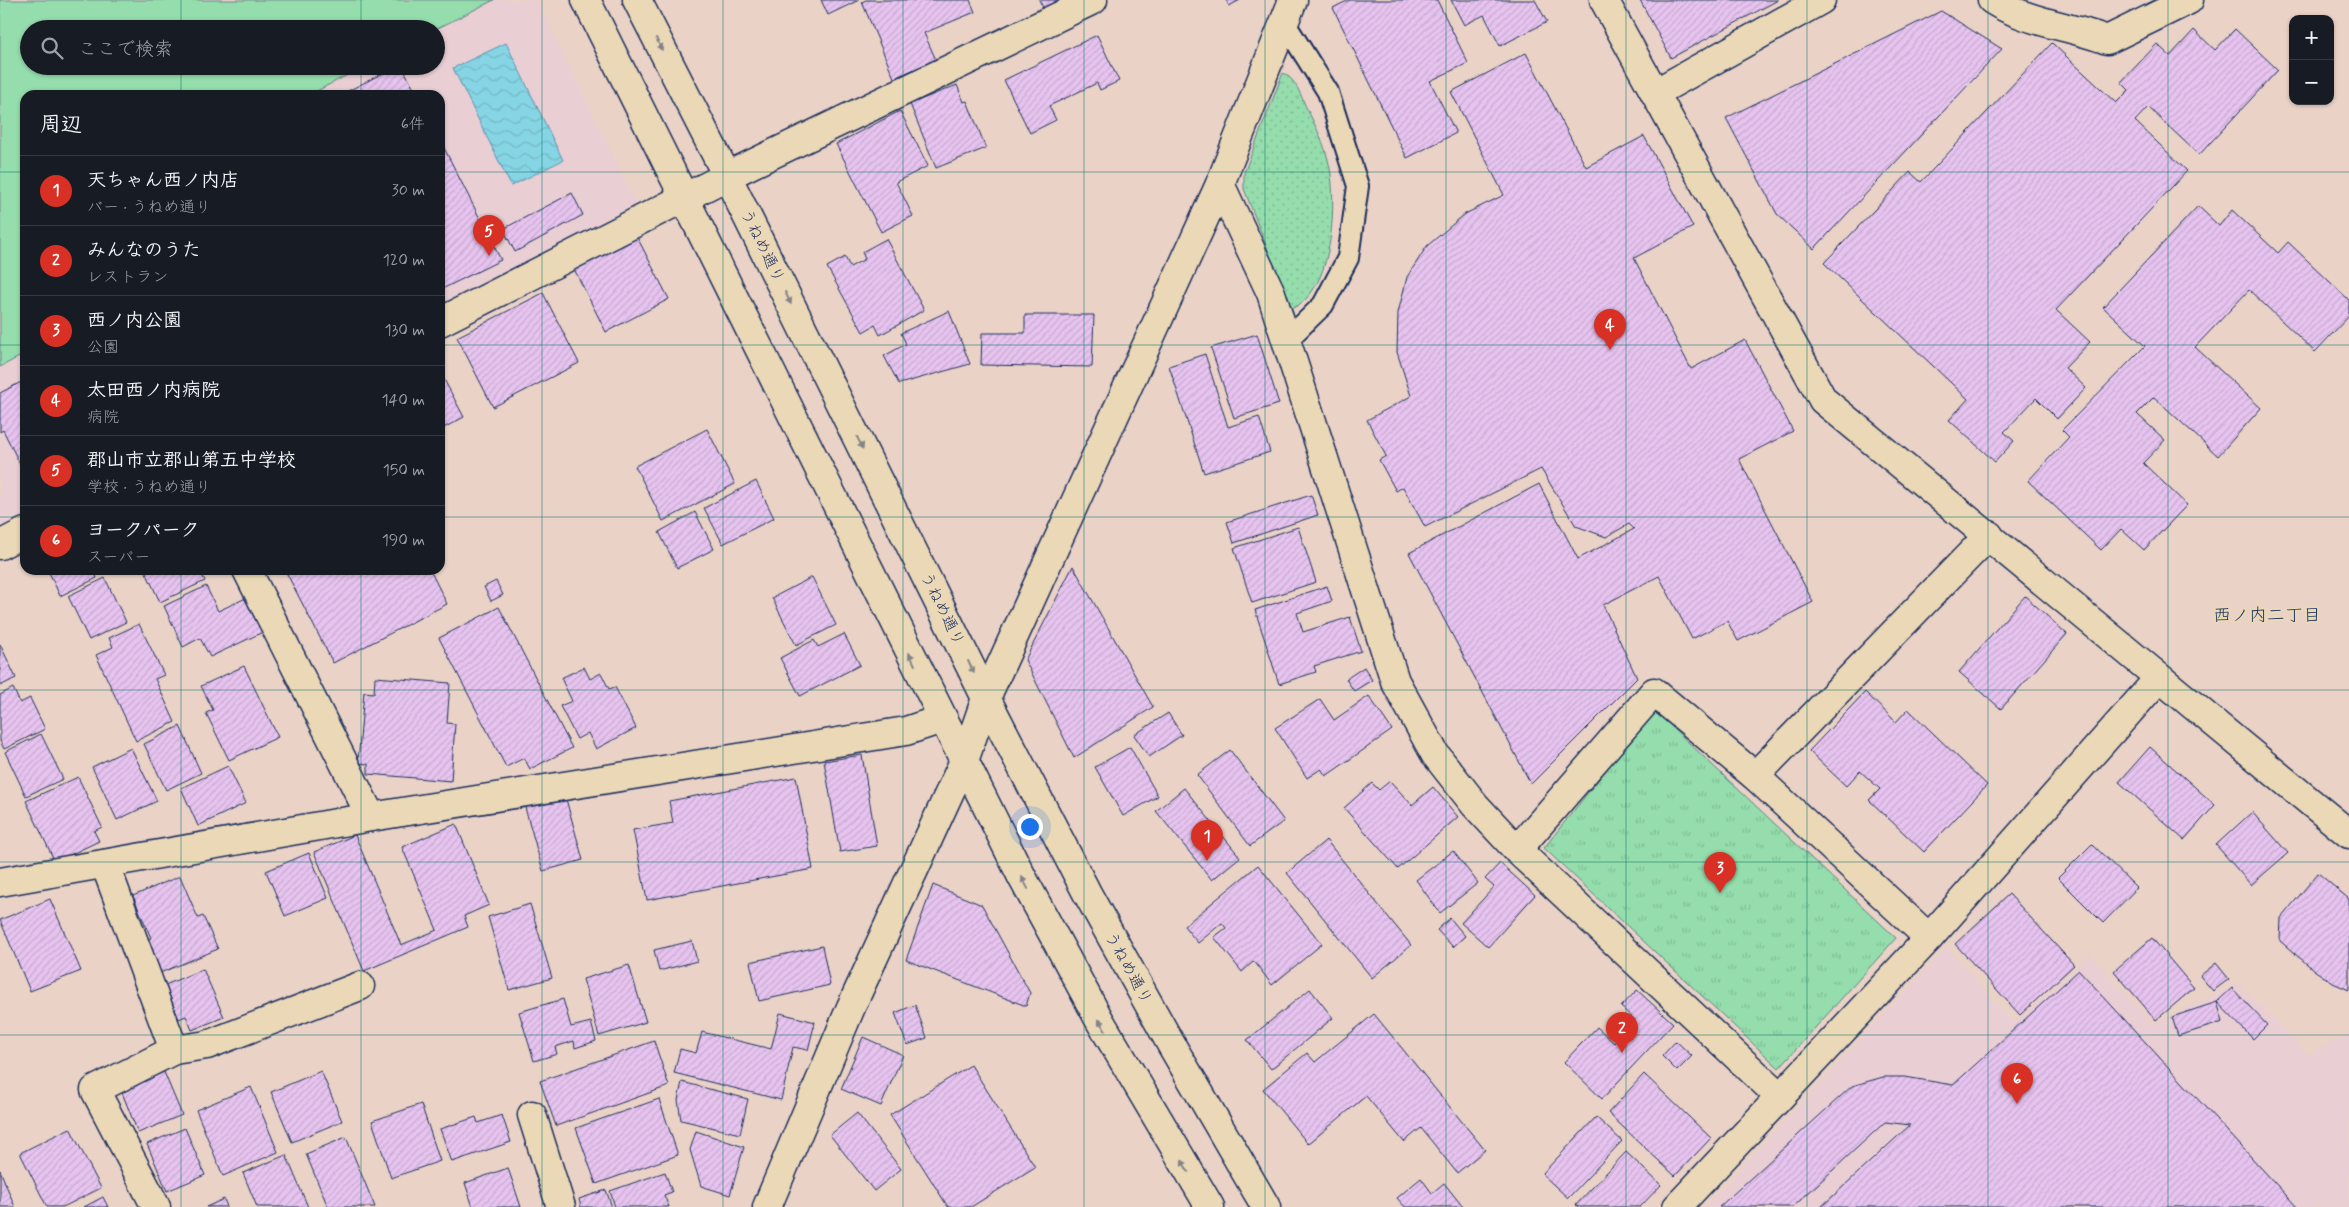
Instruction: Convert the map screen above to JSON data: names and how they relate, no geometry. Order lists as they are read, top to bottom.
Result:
{
  "streets": {
    "street": ["うねめ通り"]
  },
  "districts": ["西ノ内二丁目"],
  "page": {
    "map_buttons": ["+", "−"],
    "search": "ここで検索",
    "heading": ["周辺", "6件"],
    "list": [
      {
        "mark": "1",
        "name": "天ちゃん西ノ内店",
        "note": "バー · うねめ通り",
        "value": "30 m"
      },
      {
        "mark": "2",
        "name": "みんなのうた",
        "note": "レストラン",
        "value": "120 m"
      },
      {
        "mark": "3",
        "name": "西ノ内公園",
        "note": "公園",
        "value": "130 m"
      },
      {
        "mark": "4",
        "name": "太田西ノ内病院",
        "note": "病院",
        "value": "140 m"
      },
      {
        "mark": "5",
        "name": "郡山市立郡山第五中学校",
        "note": "学校 · うねめ通り",
        "value": "150 m"
      },
      {
        "mark": "6",
        "name": "ヨークパーク",
        "note": "スーパー",
        "value": "190 m"
      }
    ],
    "pins": [
      "5",
      "4",
      "1",
      "3",
      "2",
      "6"
    ]
  }
}
